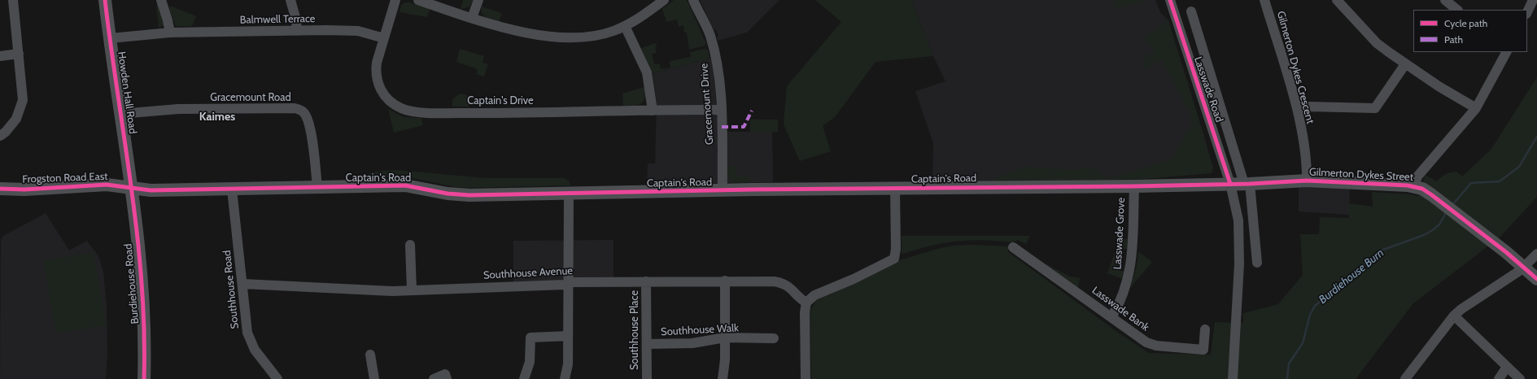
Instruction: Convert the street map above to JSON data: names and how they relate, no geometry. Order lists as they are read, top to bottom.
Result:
{
  "streets": {
    "main road": [
      "Howden Hall Road",
      "Gilmerton Dykes Street",
      "Frogston Road East",
      "Captain's Road",
      "Burdiehouse Road"
    ],
    "street": [
      "Balmwell Terrace",
      "Gilmerton Dykes Crescent",
      "Lasswade Road",
      "Gracemount Road",
      "Captain's Drive",
      "Gracemount Drive",
      "Lasswade Grove",
      "Southhouse Avenue",
      "Southhouse Road",
      "Lasswade Bank",
      "Southhouse Place",
      "Southhouse Walk"
    ]
  },
  "crossings": [
    ["Balmwell Terrace", "Howden Hall Road"],
    ["Balmwell Terrace", "Captain's Drive"],
    ["Gilmerton Dykes Crescent", "Gilmerton Dykes Street"],
    ["Lasswade Road", "Gilmerton Dykes Street"],
    ["Lasswade Road", "Captain's Road"],
    ["Howden Hall Road", "Gracemount Road"],
    ["Howden Hall Road", "Frogston Road East"],
    ["Howden Hall Road", "Captain's Road"],
    ["Howden Hall Road", "Burdiehouse Road"],
    ["Gracemount Road", "Captain's Road"],
    ["Captain's Drive", "Gracemount Drive"],
    ["Gracemount Drive", "Captain's Road"],
    ["Gilmerton Dykes Street", "Captain's Road"],
    ["Frogston Road East", "Captain's Road"],
    ["Frogston Road East", "Burdiehouse Road"],
    ["Captain's Road", "Lasswade Grove"],
    ["Captain's Road", "Burdiehouse Road"],
    ["Captain's Road", "Southhouse Road"],
    ["Lasswade Grove", "Lasswade Bank"],
    ["Southhouse Avenue", "Southhouse Road"],
    ["Southhouse Avenue", "Southhouse Place"],
    ["Southhouse Place", "Southhouse Walk"]
  ],
  "districts": ["Kaimes"],
  "water": ["Burdiehouse Burn"],
  "legend": ["Cycle path", "Path"]
}
